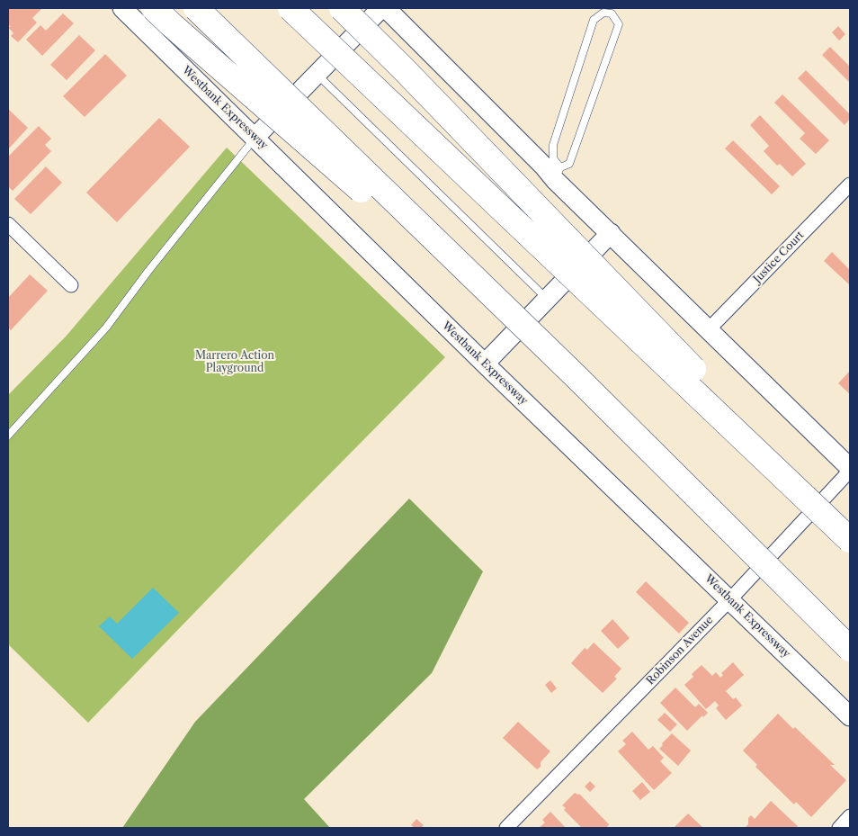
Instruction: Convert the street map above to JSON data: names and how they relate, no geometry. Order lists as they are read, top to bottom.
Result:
{
  "streets": {
    "main road": ["Westbank Expressway"],
    "street": ["Justice Court", "Robinson Avenue"]
  },
  "crossings": [
    ["Westbank Expressway", "Robinson Avenue"]
  ],
  "parks": ["Marrero Action Playground"]
}
